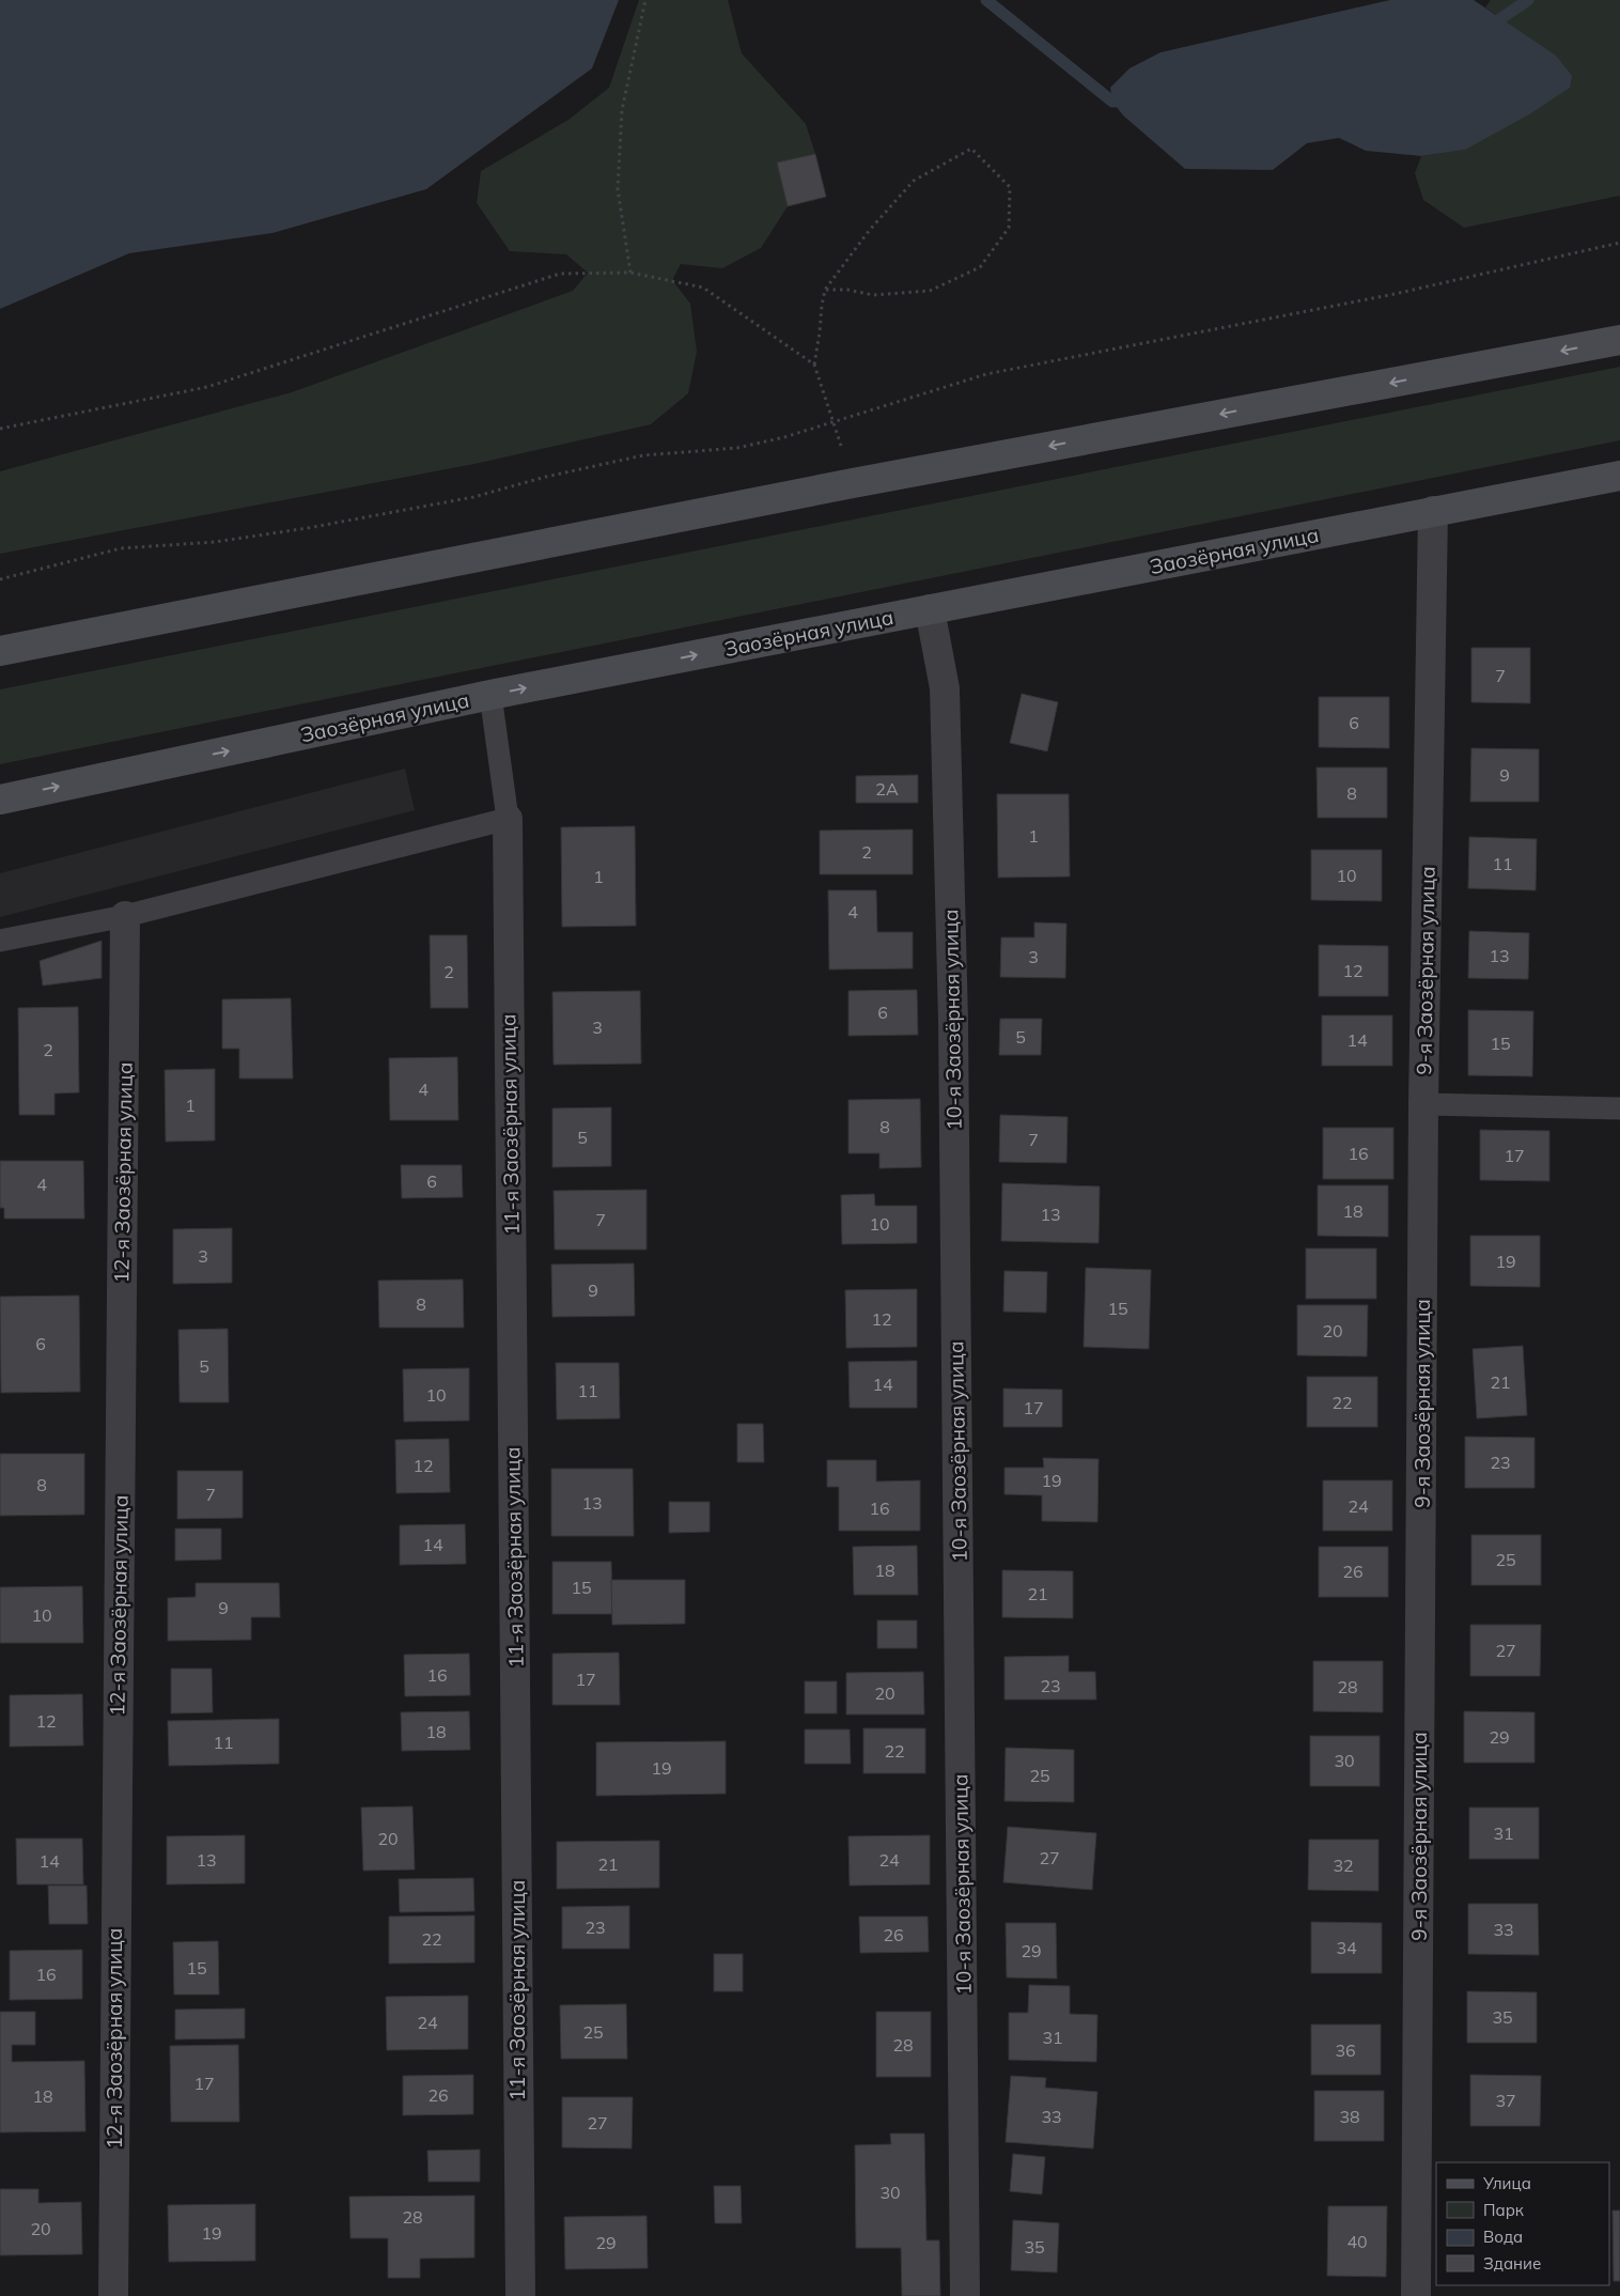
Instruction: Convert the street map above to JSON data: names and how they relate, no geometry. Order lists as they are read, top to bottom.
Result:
{
  "streets": {
    "main road": ["Заозёрная улица"],
    "street": [
      "9-я Заозёрная улица",
      "10-я Заозёрная улица",
      "11-я Заозёрная улица",
      "12-я Заозёрная улица"
    ]
  },
  "crossings": [
    ["Заозёрная улица", "9-я Заозёрная улица"],
    ["Заозёрная улица", "10-я Заозёрная улица"]
  ],
  "house_numbers": [
    "7",
    "6",
    "9",
    "2А",
    "8",
    "1",
    "2",
    "11",
    "10",
    "1",
    "4",
    "13",
    "3",
    "12",
    "2",
    "6",
    "3",
    "5",
    "14",
    "15",
    "2",
    "4",
    "1",
    "8",
    "5",
    "7",
    "16",
    "17",
    "6",
    "4",
    "18",
    "13",
    "7",
    "10",
    "3",
    "19",
    "9",
    "8",
    "15",
    "12",
    "20",
    "6",
    "5",
    "21",
    "14",
    "11",
    "10",
    "22",
    "17",
    "23",
    "12",
    "19",
    "8",
    "7",
    "13",
    "24",
    "16",
    "14",
    "25",
    "18",
    "26",
    "15",
    "21",
    "9",
    "10",
    "27",
    "16",
    "17",
    "23",
    "28",
    "20",
    "12",
    "18",
    "29",
    "11",
    "22",
    "30",
    "19",
    "25",
    "31",
    "20",
    "27",
    "13",
    "24",
    "14",
    "21",
    "32",
    "23",
    "33",
    "26",
    "22",
    "34",
    "29",
    "15",
    "16",
    "35",
    "24",
    "25",
    "31",
    "28",
    "36",
    "17",
    "26",
    "18",
    "37",
    "33",
    "38",
    "27",
    "30",
    "28",
    "20",
    "19",
    "40",
    "29",
    "35"
  ],
  "legend": [
    "Улица",
    "Парк",
    "Вода",
    "Здание"
  ]
}
